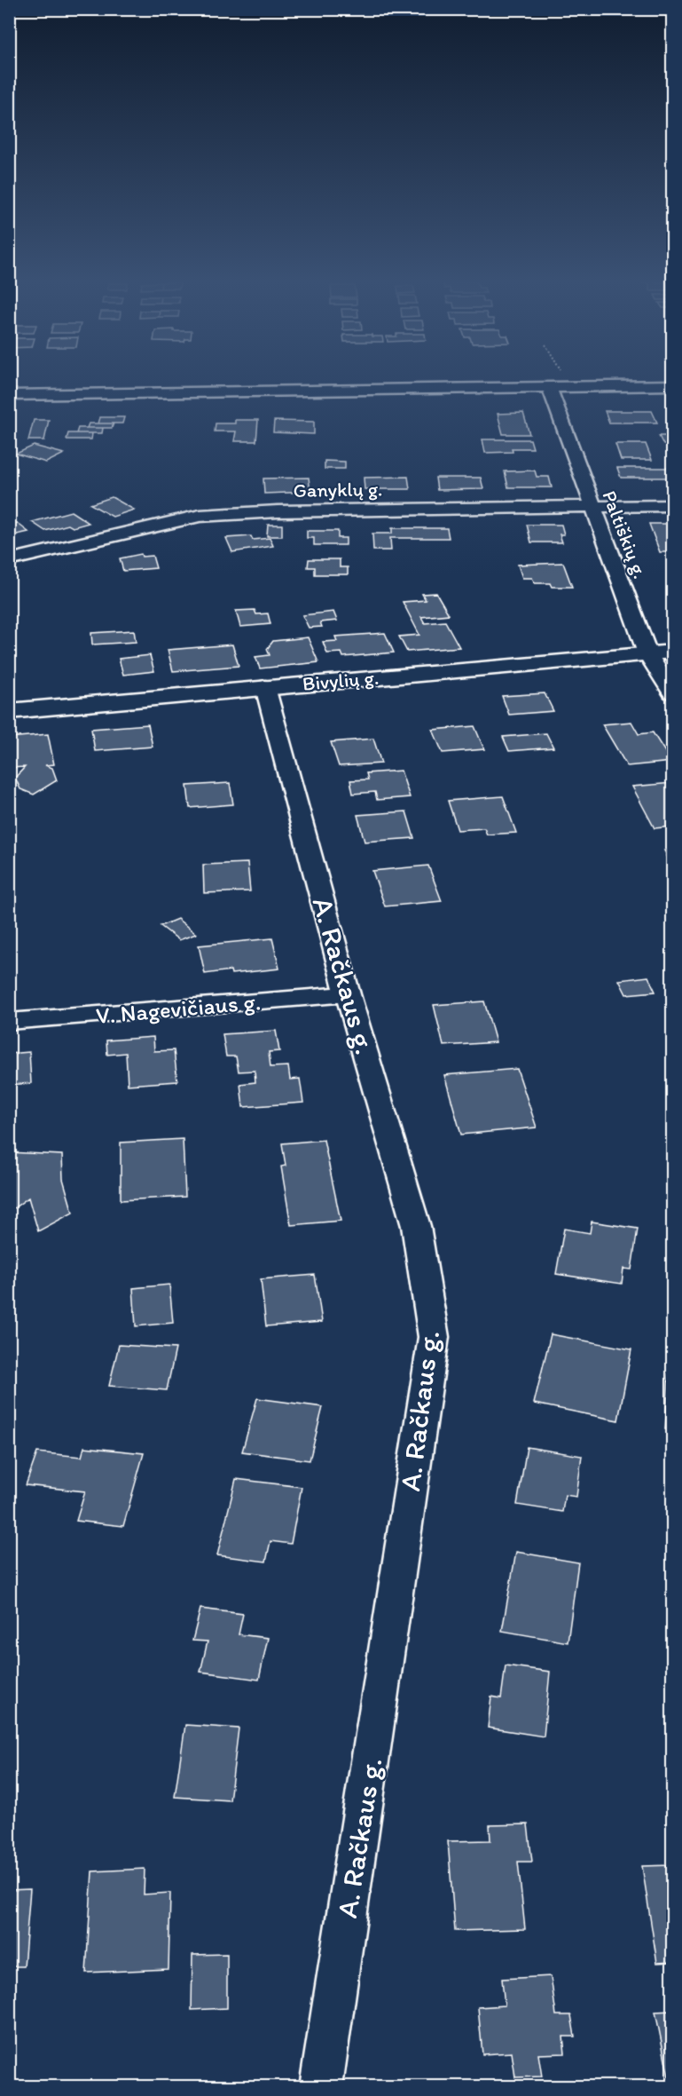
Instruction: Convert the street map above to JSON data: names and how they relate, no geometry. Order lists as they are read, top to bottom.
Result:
{
  "streets": {
    "street": [
      "Ganyklų g.",
      "Paltiškių g.",
      "Bivylių g.",
      "A. Račkaus g.",
      "V. Nagevičiaus g."
    ]
  },
  "crossings": [
    ["Ganyklų g.", "Paltiškių g."],
    ["Paltiškių g.", "Bivylių g."],
    ["Bivylių g.", "A. Račkaus g."],
    ["A. Račkaus g.", "V. Nagevičiaus g."]
  ]
}
